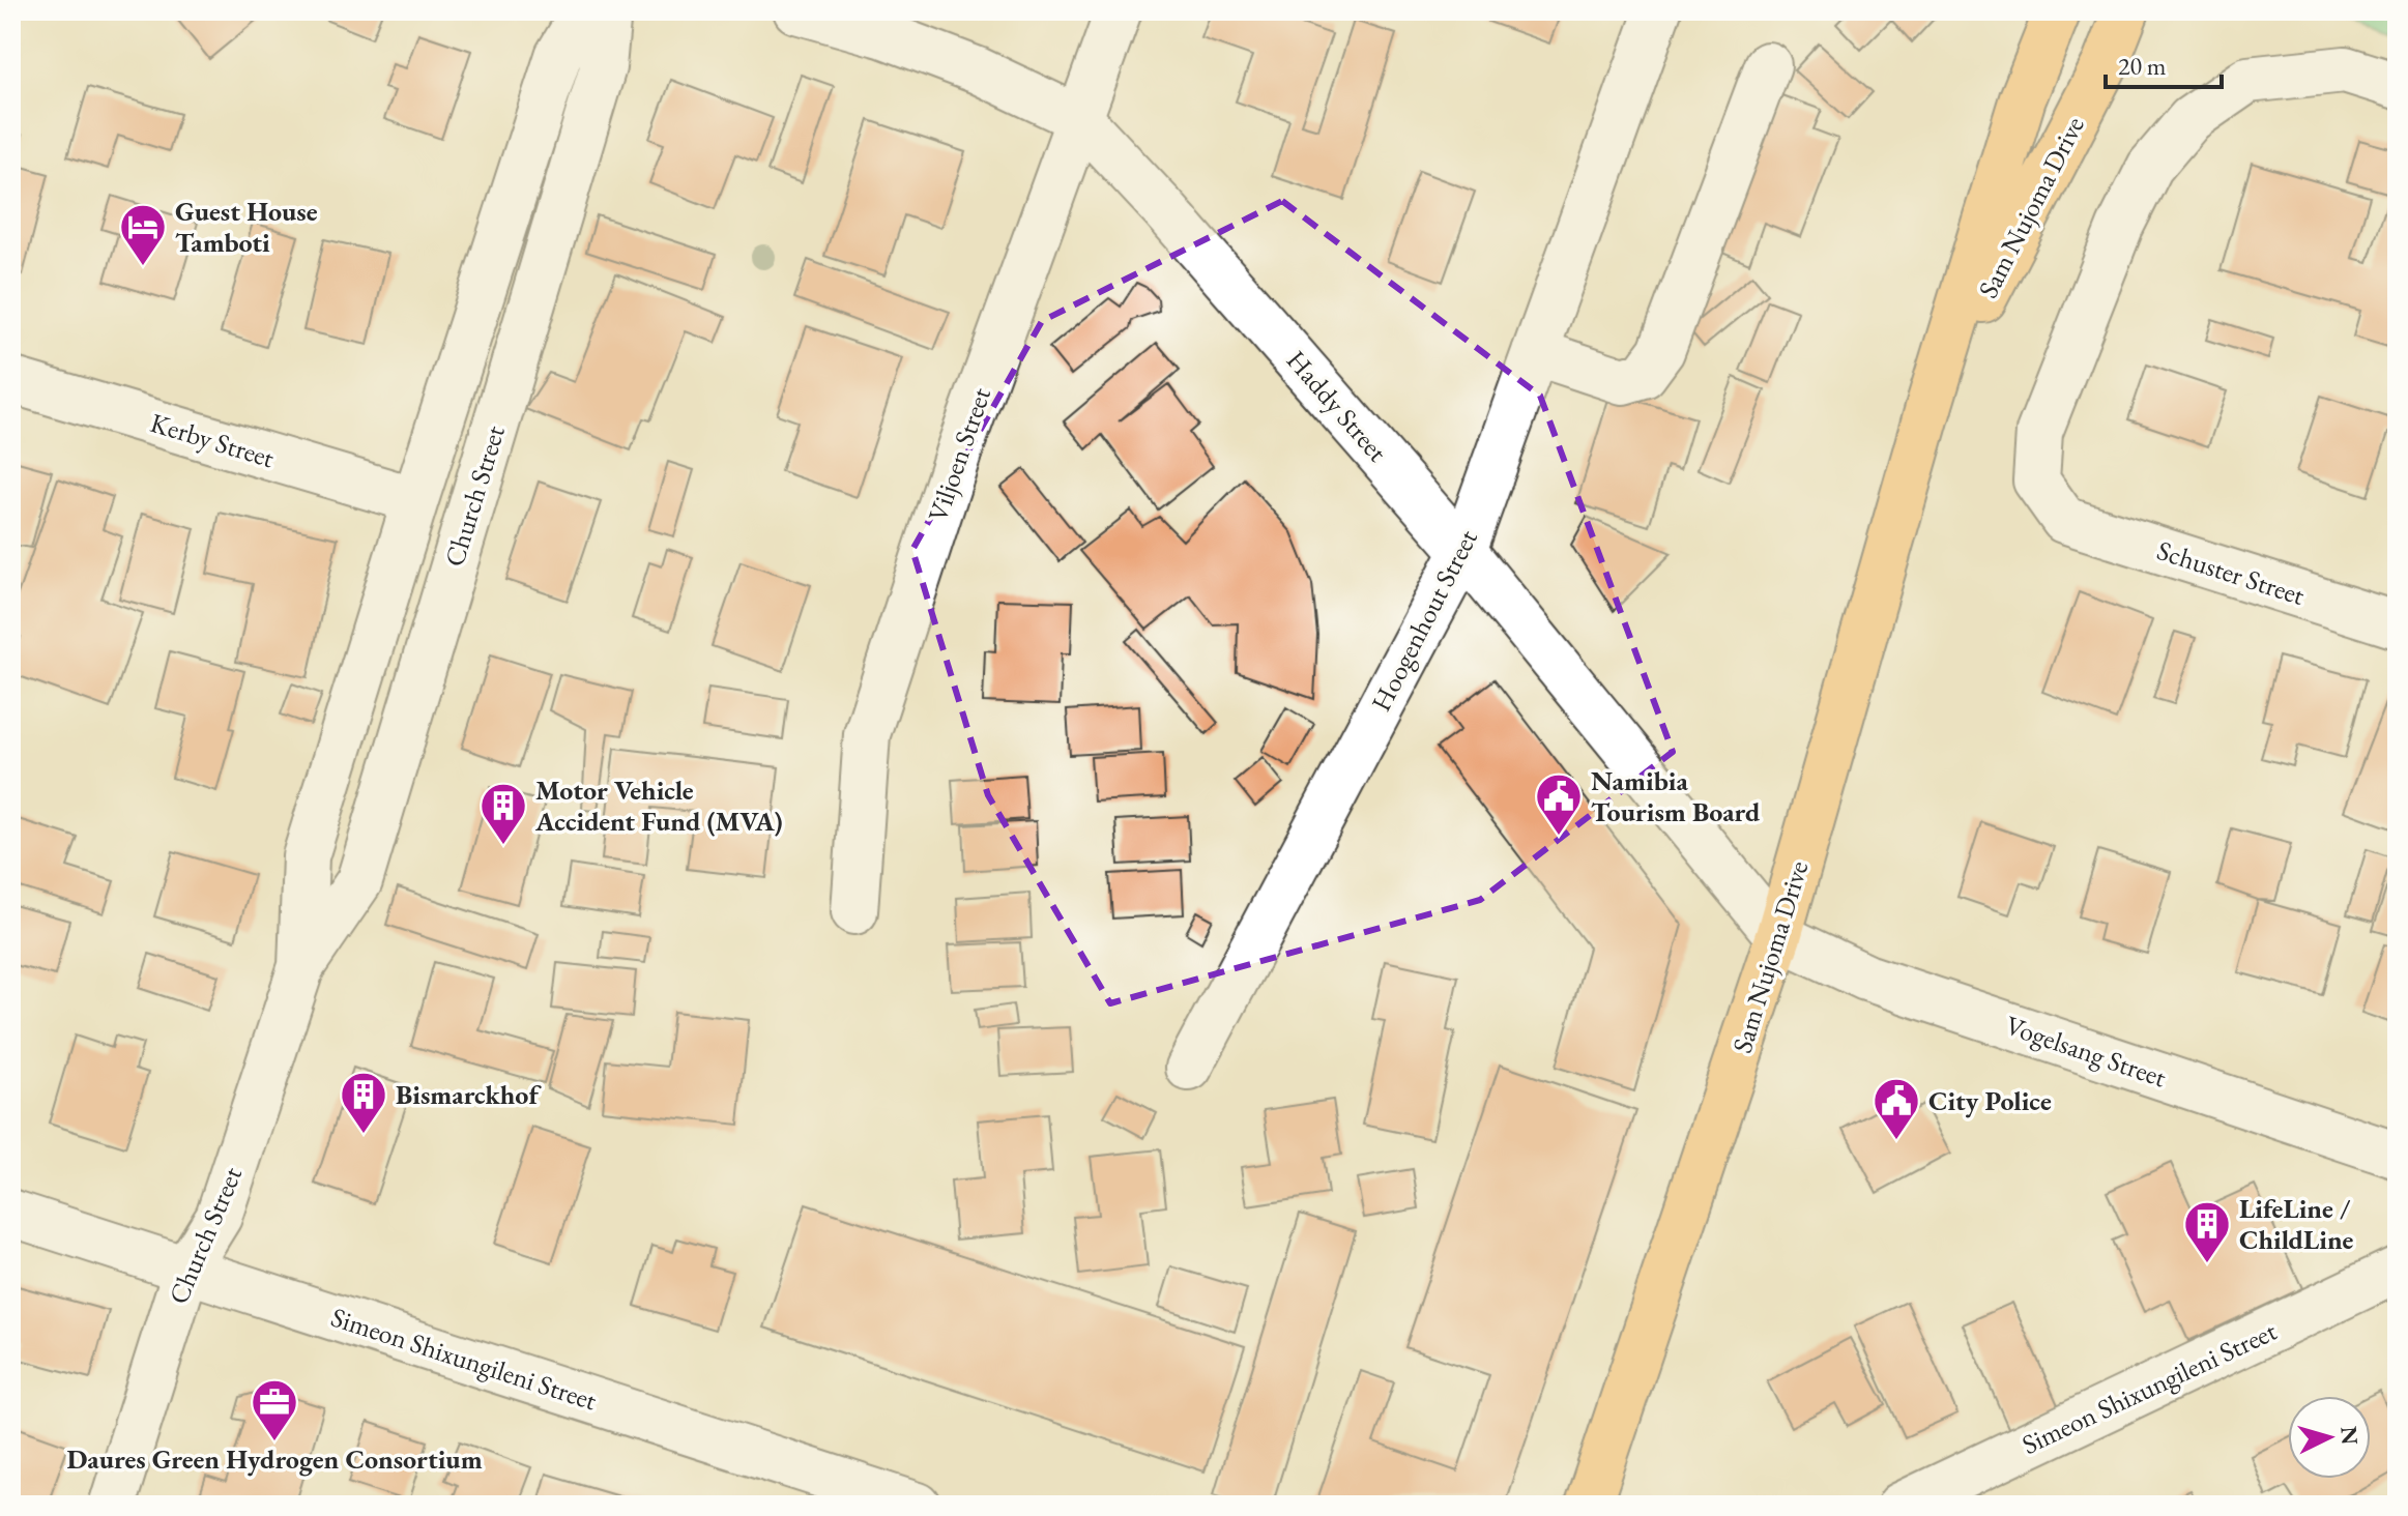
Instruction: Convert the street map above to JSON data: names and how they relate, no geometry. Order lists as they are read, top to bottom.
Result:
{
  "streets": {
    "highway": ["Sam Nujoma Drive"],
    "street": [
      "Haddy Street",
      "Kerby Street",
      "Viljoen Street",
      "Church Street",
      "Schuster Street",
      "Hoogenhout Street",
      "Vogelsang Street",
      "Simeon Shixungileni Street"
    ]
  },
  "crossings": [
    ["Sam Nujoma Drive", "Haddy Street"],
    ["Sam Nujoma Drive", "Vogelsang Street"],
    ["Haddy Street", "Viljoen Street"],
    ["Haddy Street", "Hoogenhout Street"],
    ["Haddy Street", "Vogelsang Street"],
    ["Kerby Street", "Church Street"],
    ["Church Street", "Simeon Shixungileni Street"]
  ],
  "places": {
    "hotel": ["Guest House Tamboti"],
    "public building": ["Namibia Tourism Board", "City Police"],
    "building": ["Motor Vehicle Accident Fund (MVA)", "Bismarckhof", "LifeLine / ChildLine"],
    "office": ["Daures Green Hydrogen Consortium"]
  },
  "scale_bar": "20 m",
  "north": "right"
}
